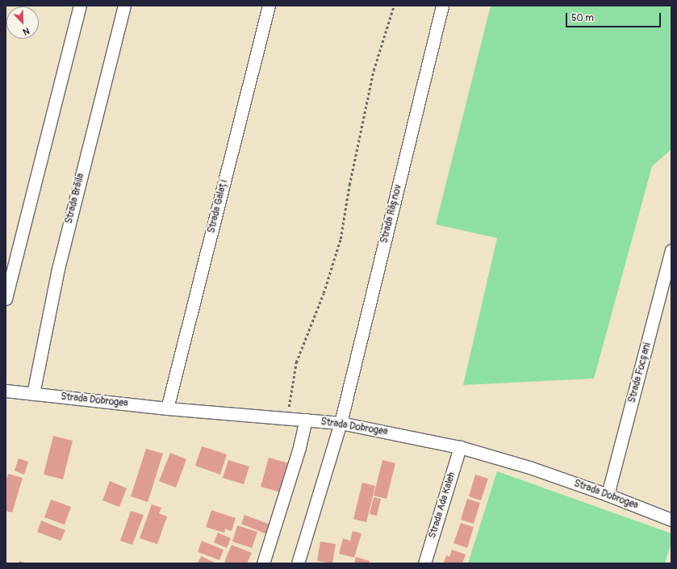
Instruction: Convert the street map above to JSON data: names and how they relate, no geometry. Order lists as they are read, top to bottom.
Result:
{
  "streets": {
    "street": [
      "Strada Brăila",
      "Strada Galați",
      "Strada Râșnov",
      "Strada Focșani",
      "Strada Dobrogea",
      "Strada Ada Kaleh"
    ]
  },
  "crossings": [
    ["Strada Brăila", "Strada Dobrogea"],
    ["Strada Galați", "Strada Dobrogea"],
    ["Strada Râșnov", "Strada Dobrogea"],
    ["Strada Focșani", "Strada Dobrogea"],
    ["Strada Dobrogea", "Strada Ada Kaleh"]
  ],
  "scale_bar": "50 m",
  "north": "bottom right"
}
